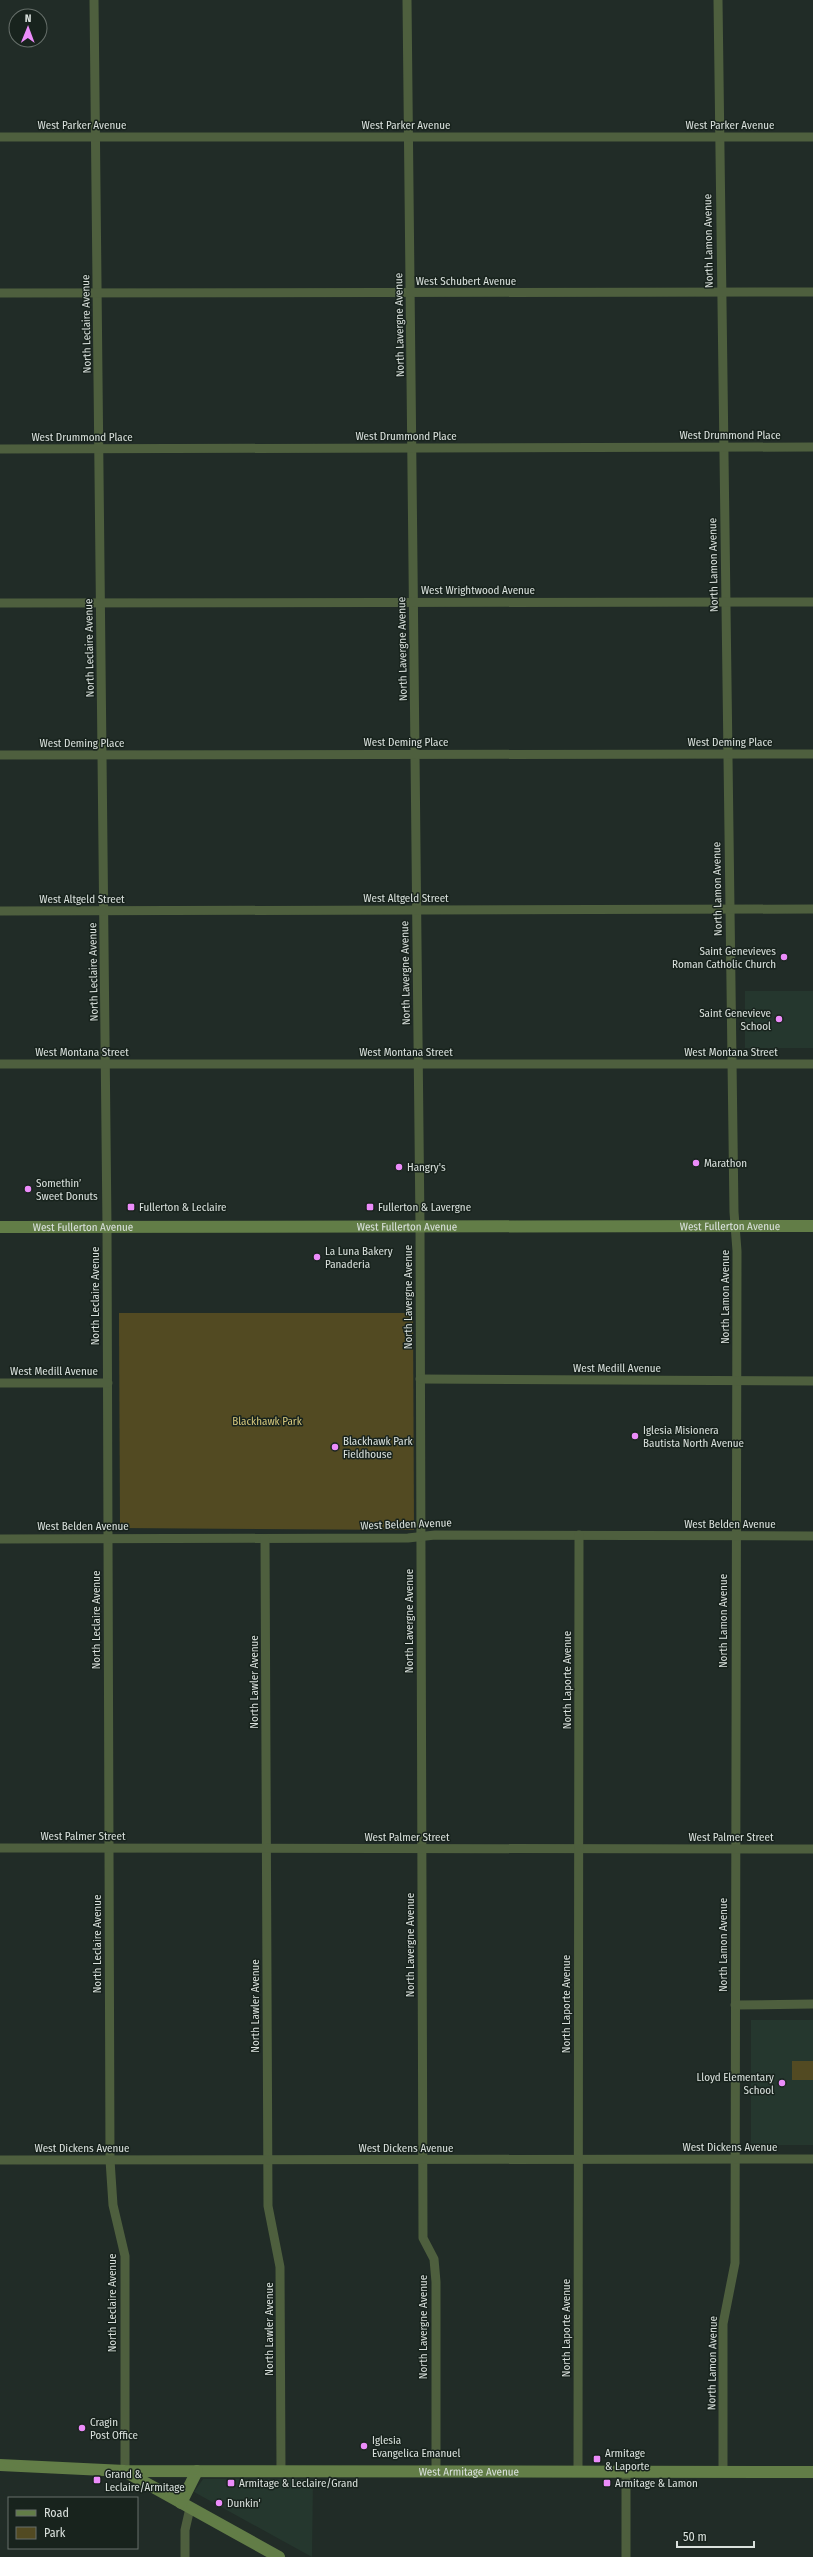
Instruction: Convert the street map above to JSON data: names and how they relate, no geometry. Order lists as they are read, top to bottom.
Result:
{
  "streets": {
    "main road": ["West Fullerton Avenue", "West Armitage Avenue"],
    "street": [
      "West Parker Avenue",
      "North Lamon Avenue",
      "West Schubert Avenue",
      "North Leclaire Avenue",
      "North Lavergne Avenue",
      "West Drummond Place",
      "West Wrightwood Avenue",
      "West Deming Place",
      "West Altgeld Street",
      "West Montana Street",
      "West Medill Avenue",
      "West Belden Avenue",
      "North Laporte Avenue",
      "North Lawler Avenue",
      "West Palmer Street",
      "West Dickens Avenue"
    ]
  },
  "crossings": [
    ["West Parker Avenue", "North Lamon Avenue"],
    ["West Parker Avenue", "North Leclaire Avenue"],
    ["West Parker Avenue", "North Lavergne Avenue"],
    ["North Lamon Avenue", "West Schubert Avenue"],
    ["North Lamon Avenue", "West Drummond Place"],
    ["North Lamon Avenue", "West Wrightwood Avenue"],
    ["North Lamon Avenue", "West Deming Place"],
    ["North Lamon Avenue", "West Altgeld Street"],
    ["North Lamon Avenue", "West Montana Street"],
    ["North Lamon Avenue", "West Fullerton Avenue"],
    ["North Lamon Avenue", "West Medill Avenue"],
    ["North Lamon Avenue", "West Belden Avenue"],
    ["North Lamon Avenue", "West Palmer Street"],
    ["North Lamon Avenue", "West Dickens Avenue"],
    ["North Lamon Avenue", "West Armitage Avenue"],
    ["West Schubert Avenue", "North Leclaire Avenue"],
    ["West Schubert Avenue", "North Lavergne Avenue"],
    ["North Leclaire Avenue", "West Drummond Place"],
    ["North Leclaire Avenue", "West Wrightwood Avenue"],
    ["North Leclaire Avenue", "West Deming Place"],
    ["North Leclaire Avenue", "West Altgeld Street"],
    ["North Leclaire Avenue", "West Montana Street"],
    ["North Leclaire Avenue", "West Fullerton Avenue"],
    ["North Leclaire Avenue", "West Medill Avenue"],
    ["North Leclaire Avenue", "West Belden Avenue"],
    ["North Leclaire Avenue", "West Palmer Street"],
    ["North Leclaire Avenue", "West Dickens Avenue"],
    ["North Leclaire Avenue", "West Armitage Avenue"],
    ["North Lavergne Avenue", "West Drummond Place"],
    ["North Lavergne Avenue", "West Wrightwood Avenue"],
    ["North Lavergne Avenue", "West Deming Place"],
    ["North Lavergne Avenue", "West Altgeld Street"],
    ["North Lavergne Avenue", "West Montana Street"],
    ["North Lavergne Avenue", "West Fullerton Avenue"],
    ["North Lavergne Avenue", "West Medill Avenue"],
    ["North Lavergne Avenue", "West Belden Avenue"],
    ["North Lavergne Avenue", "West Palmer Street"],
    ["North Lavergne Avenue", "West Dickens Avenue"],
    ["North Lavergne Avenue", "West Armitage Avenue"],
    ["West Belden Avenue", "North Laporte Avenue"],
    ["West Belden Avenue", "North Lawler Avenue"],
    ["North Laporte Avenue", "West Palmer Street"],
    ["North Laporte Avenue", "West Dickens Avenue"],
    ["North Laporte Avenue", "West Armitage Avenue"],
    ["North Lawler Avenue", "West Palmer Street"],
    ["North Lawler Avenue", "West Dickens Avenue"],
    ["North Lawler Avenue", "West Armitage Avenue"]
  ],
  "parks": ["Blackhawk Park"],
  "places": {
    "other": [
      "Saint Genevieves Roman Catholic Church",
      "Saint Genevieve School",
      "Marathon",
      "Hangry's",
      "Somethin’ Sweet Donuts",
      "La Luna Bakery Panaderia",
      "Iglesia Misionera Bautista North Avenue",
      "Blackhawk Park Fieldhouse",
      "Lloyd Elementary School",
      "Cragin Post Office",
      "Iglesia Evangelica Emanuel",
      "Dunkin'"
    ],
    "transit": [
      "Fullerton & Leclaire",
      "Fullerton & Lavergne",
      "Armitage & Laporte",
      "Grand & Leclaire/Armitage",
      "Armitage & Leclaire/Grand",
      "Armitage & Lamon"
    ]
  },
  "legend": ["Road", "Park"],
  "scale_bar": "50 m",
  "north": "top"
}
